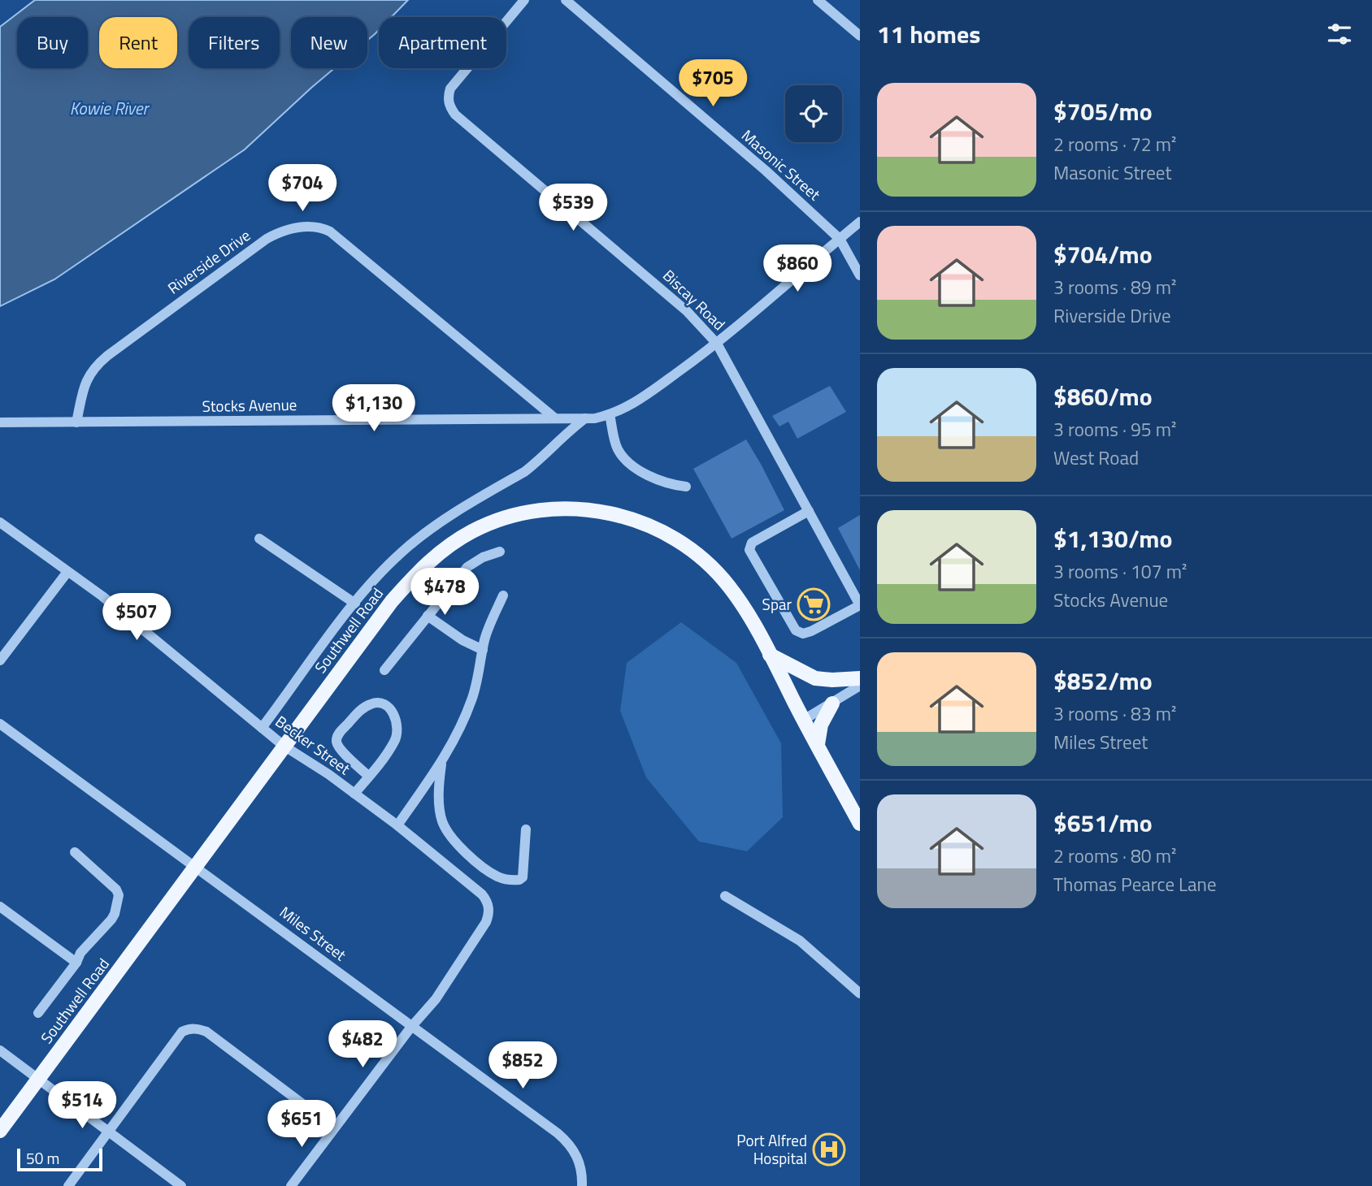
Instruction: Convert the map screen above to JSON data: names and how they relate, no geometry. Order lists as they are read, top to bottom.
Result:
{
  "streets": {
    "main road": ["Southwell Road"],
    "street": [
      "Masonic Street",
      "Riverside Drive",
      "Biscay Road",
      "Stocks Avenue",
      "Becker Street",
      "Miles Street"
    ]
  },
  "crossings": [
    ["Masonic Street", "Stocks Avenue"],
    ["Riverside Drive", "Stocks Avenue"],
    ["Biscay Road", "Stocks Avenue"],
    ["Stocks Avenue", "Southwell Road"],
    ["Southwell Road", "Becker Street"],
    ["Southwell Road", "Miles Street"],
    ["Becker Street", "Miles Street"]
  ],
  "water": ["Kowie River"],
  "places": {
    "supermarket": ["Spar"],
    "hospital": ["Port Alfred Hospital"]
  },
  "scale_bar": "50 m",
  "page": {
    "heading": "11 homes",
    "chip": [
      "Buy",
      "Rent",
      "Filters",
      "New",
      "Apartment"
    ],
    "price": [
      "$705",
      "$704",
      "$539",
      "$860",
      "$1,130",
      "$478",
      "$507",
      "$482",
      "$852",
      "$514",
      "$651"
    ],
    "list": [
      {
        "name": "$705/mo",
        "note": "2 rooms · 72 m² · Masonic Street"
      },
      {
        "name": "$704/mo",
        "note": "3 rooms · 89 m² · Riverside Drive"
      },
      {
        "name": "$860/mo",
        "note": "3 rooms · 95 m² · West Road"
      },
      {
        "name": "$1,130/mo",
        "note": "3 rooms · 107 m² · Stocks Avenue"
      },
      {
        "name": "$852/mo",
        "note": "3 rooms · 83 m² · Miles Street"
      },
      {
        "name": "$651/mo",
        "note": "2 rooms · 80 m² · Thomas Pearce Lane"
      }
    ],
    "scale": "50 m"
  }
}
